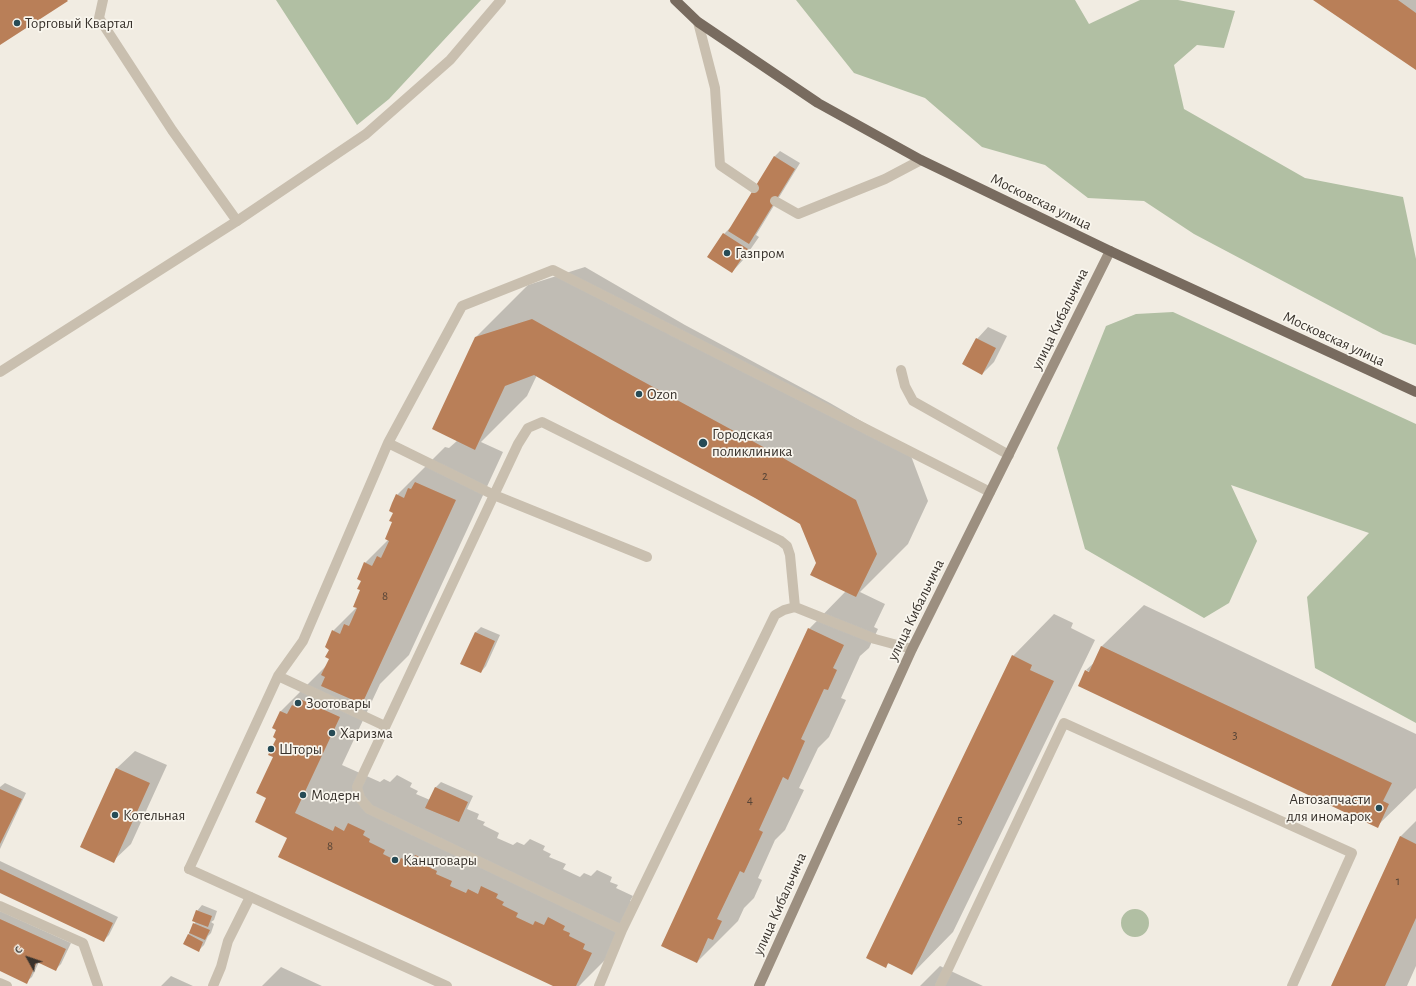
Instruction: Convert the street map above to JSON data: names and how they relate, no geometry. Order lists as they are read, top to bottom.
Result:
{
  "streets": {
    "main road": ["Московская улица"],
    "street": ["улица Кибальчича"]
  },
  "crossings": [
    ["Московская улица", "улица Кибальчича"]
  ],
  "places": [
    "Торговый Квартал",
    "Газпром",
    "Ozon",
    "Городская поликлиника",
    "Зоотовары",
    "Харизма",
    "Шторы",
    "Модерн",
    "Автозапчасти для иномарок",
    "Котельная",
    "Канцтовары"
  ],
  "house_numbers": [
    "2",
    "8",
    "3",
    "4",
    "5",
    "8",
    "1"
  ],
  "north": "top left"
}
